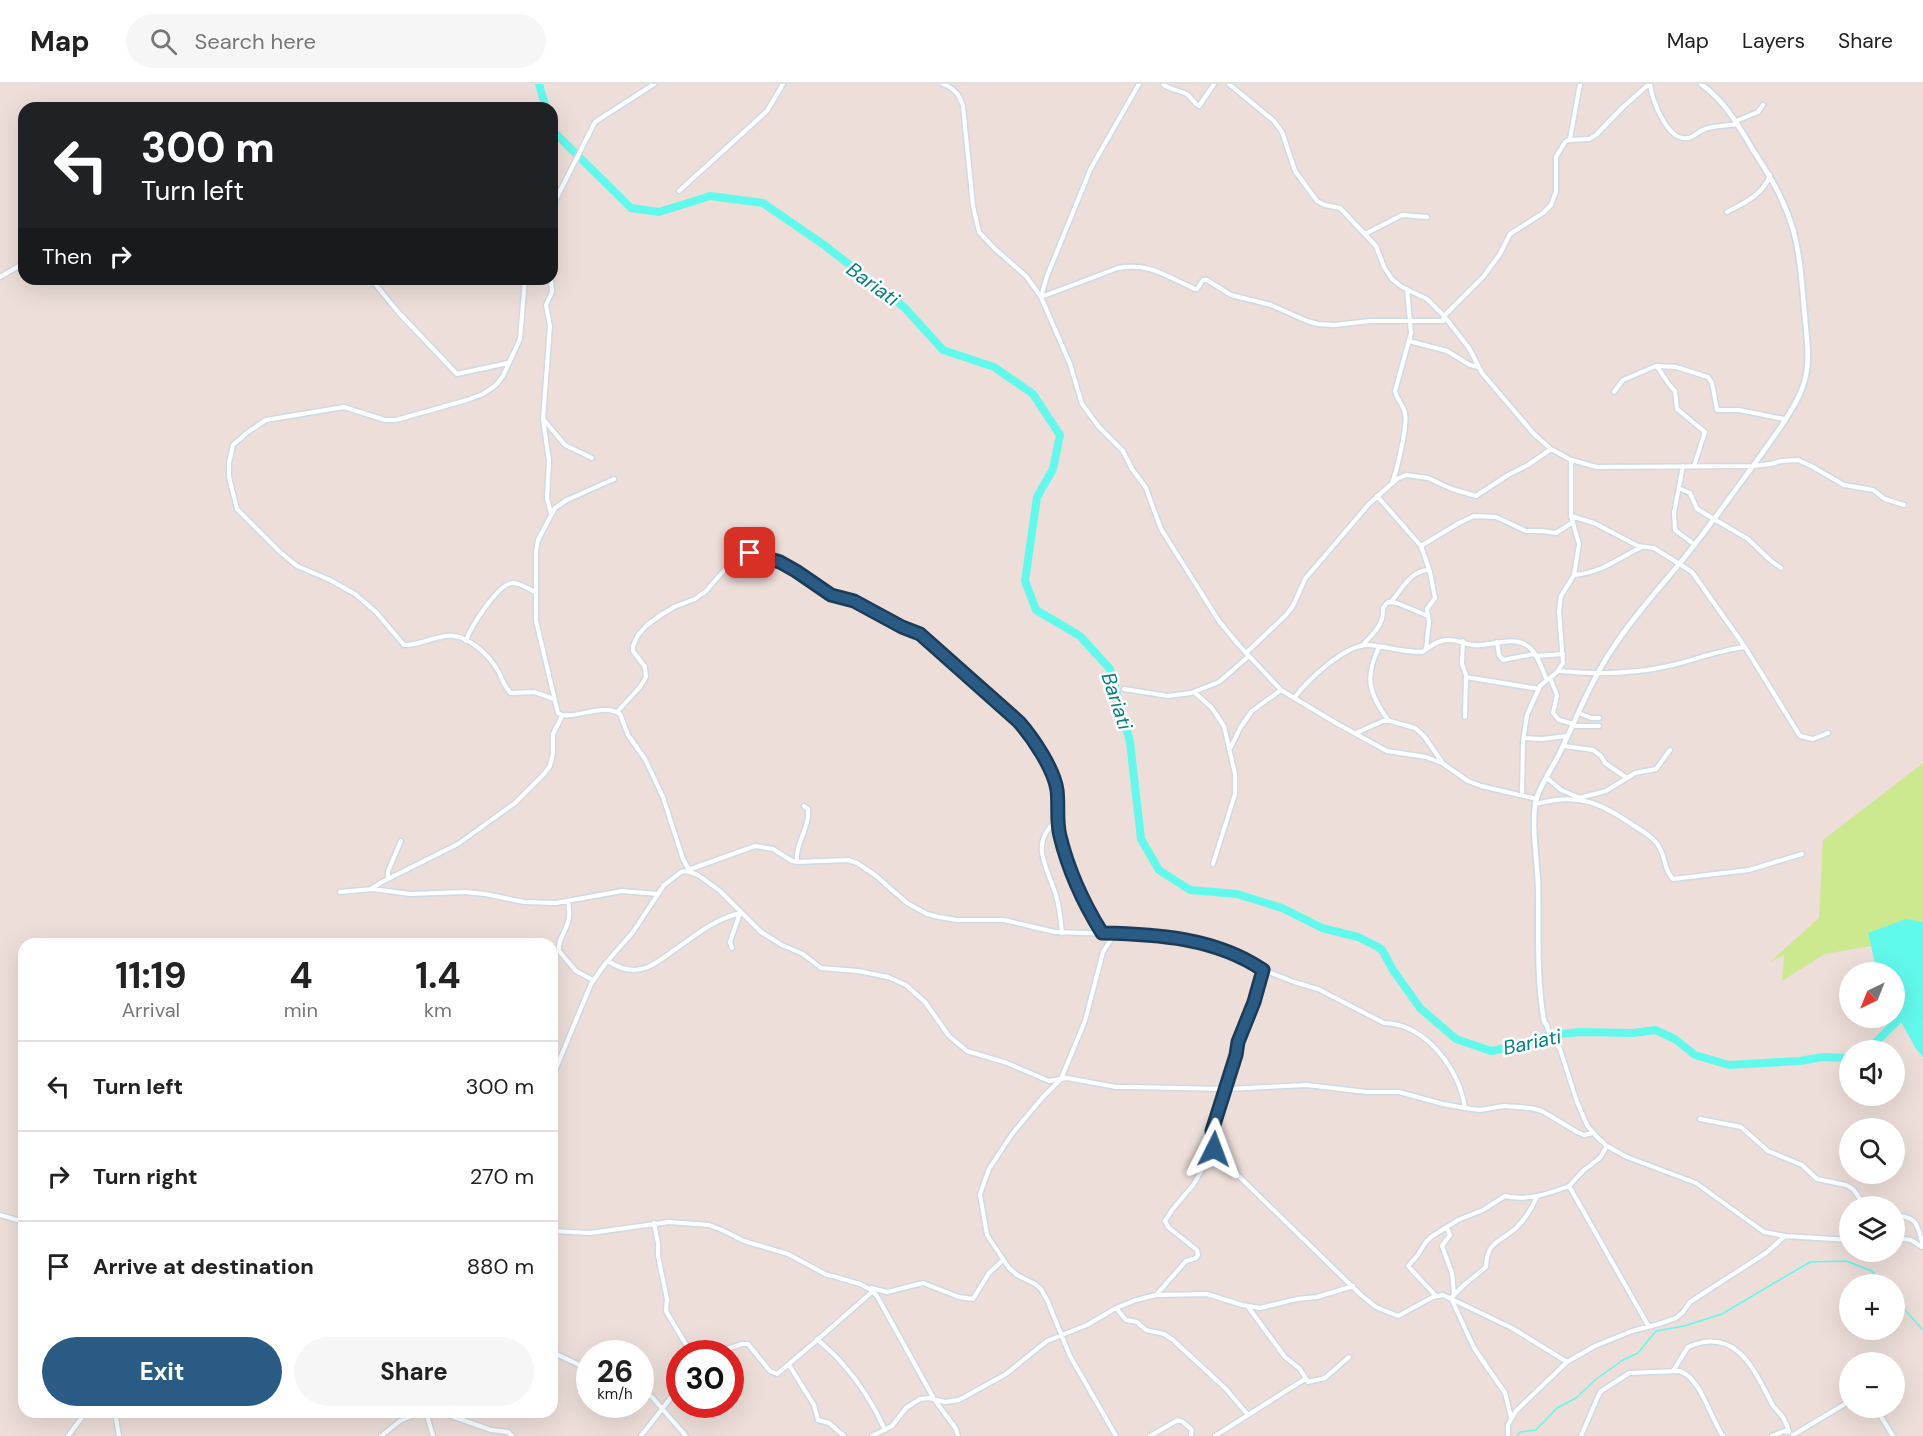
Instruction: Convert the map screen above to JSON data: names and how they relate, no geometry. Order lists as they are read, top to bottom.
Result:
{
  "water": ["Bariati"],
  "north": "bottom left",
  "page": {
    "header": "Map",
    "search": "Search here",
    "nav": ["Map", "Layers", "Share"],
    "turn": ["300 m", "Turn left"],
    "then": "Then",
    "eta": [
      "11:19",
      "Arrival",
      "4",
      "min",
      "1.4",
      "km"
    ],
    "map_buttons": ["+", "−"],
    "list": [
      {
        "name": "Turn left",
        "value": "300 m"
      },
      {
        "name": "Turn right",
        "value": "270 m"
      },
      {
        "name": "Arrive at destination",
        "value": "880 m"
      }
    ],
    "buttons": ["Exit", "Share"],
    "speed": "26 km/h",
    "limit": "30"
  }
}
